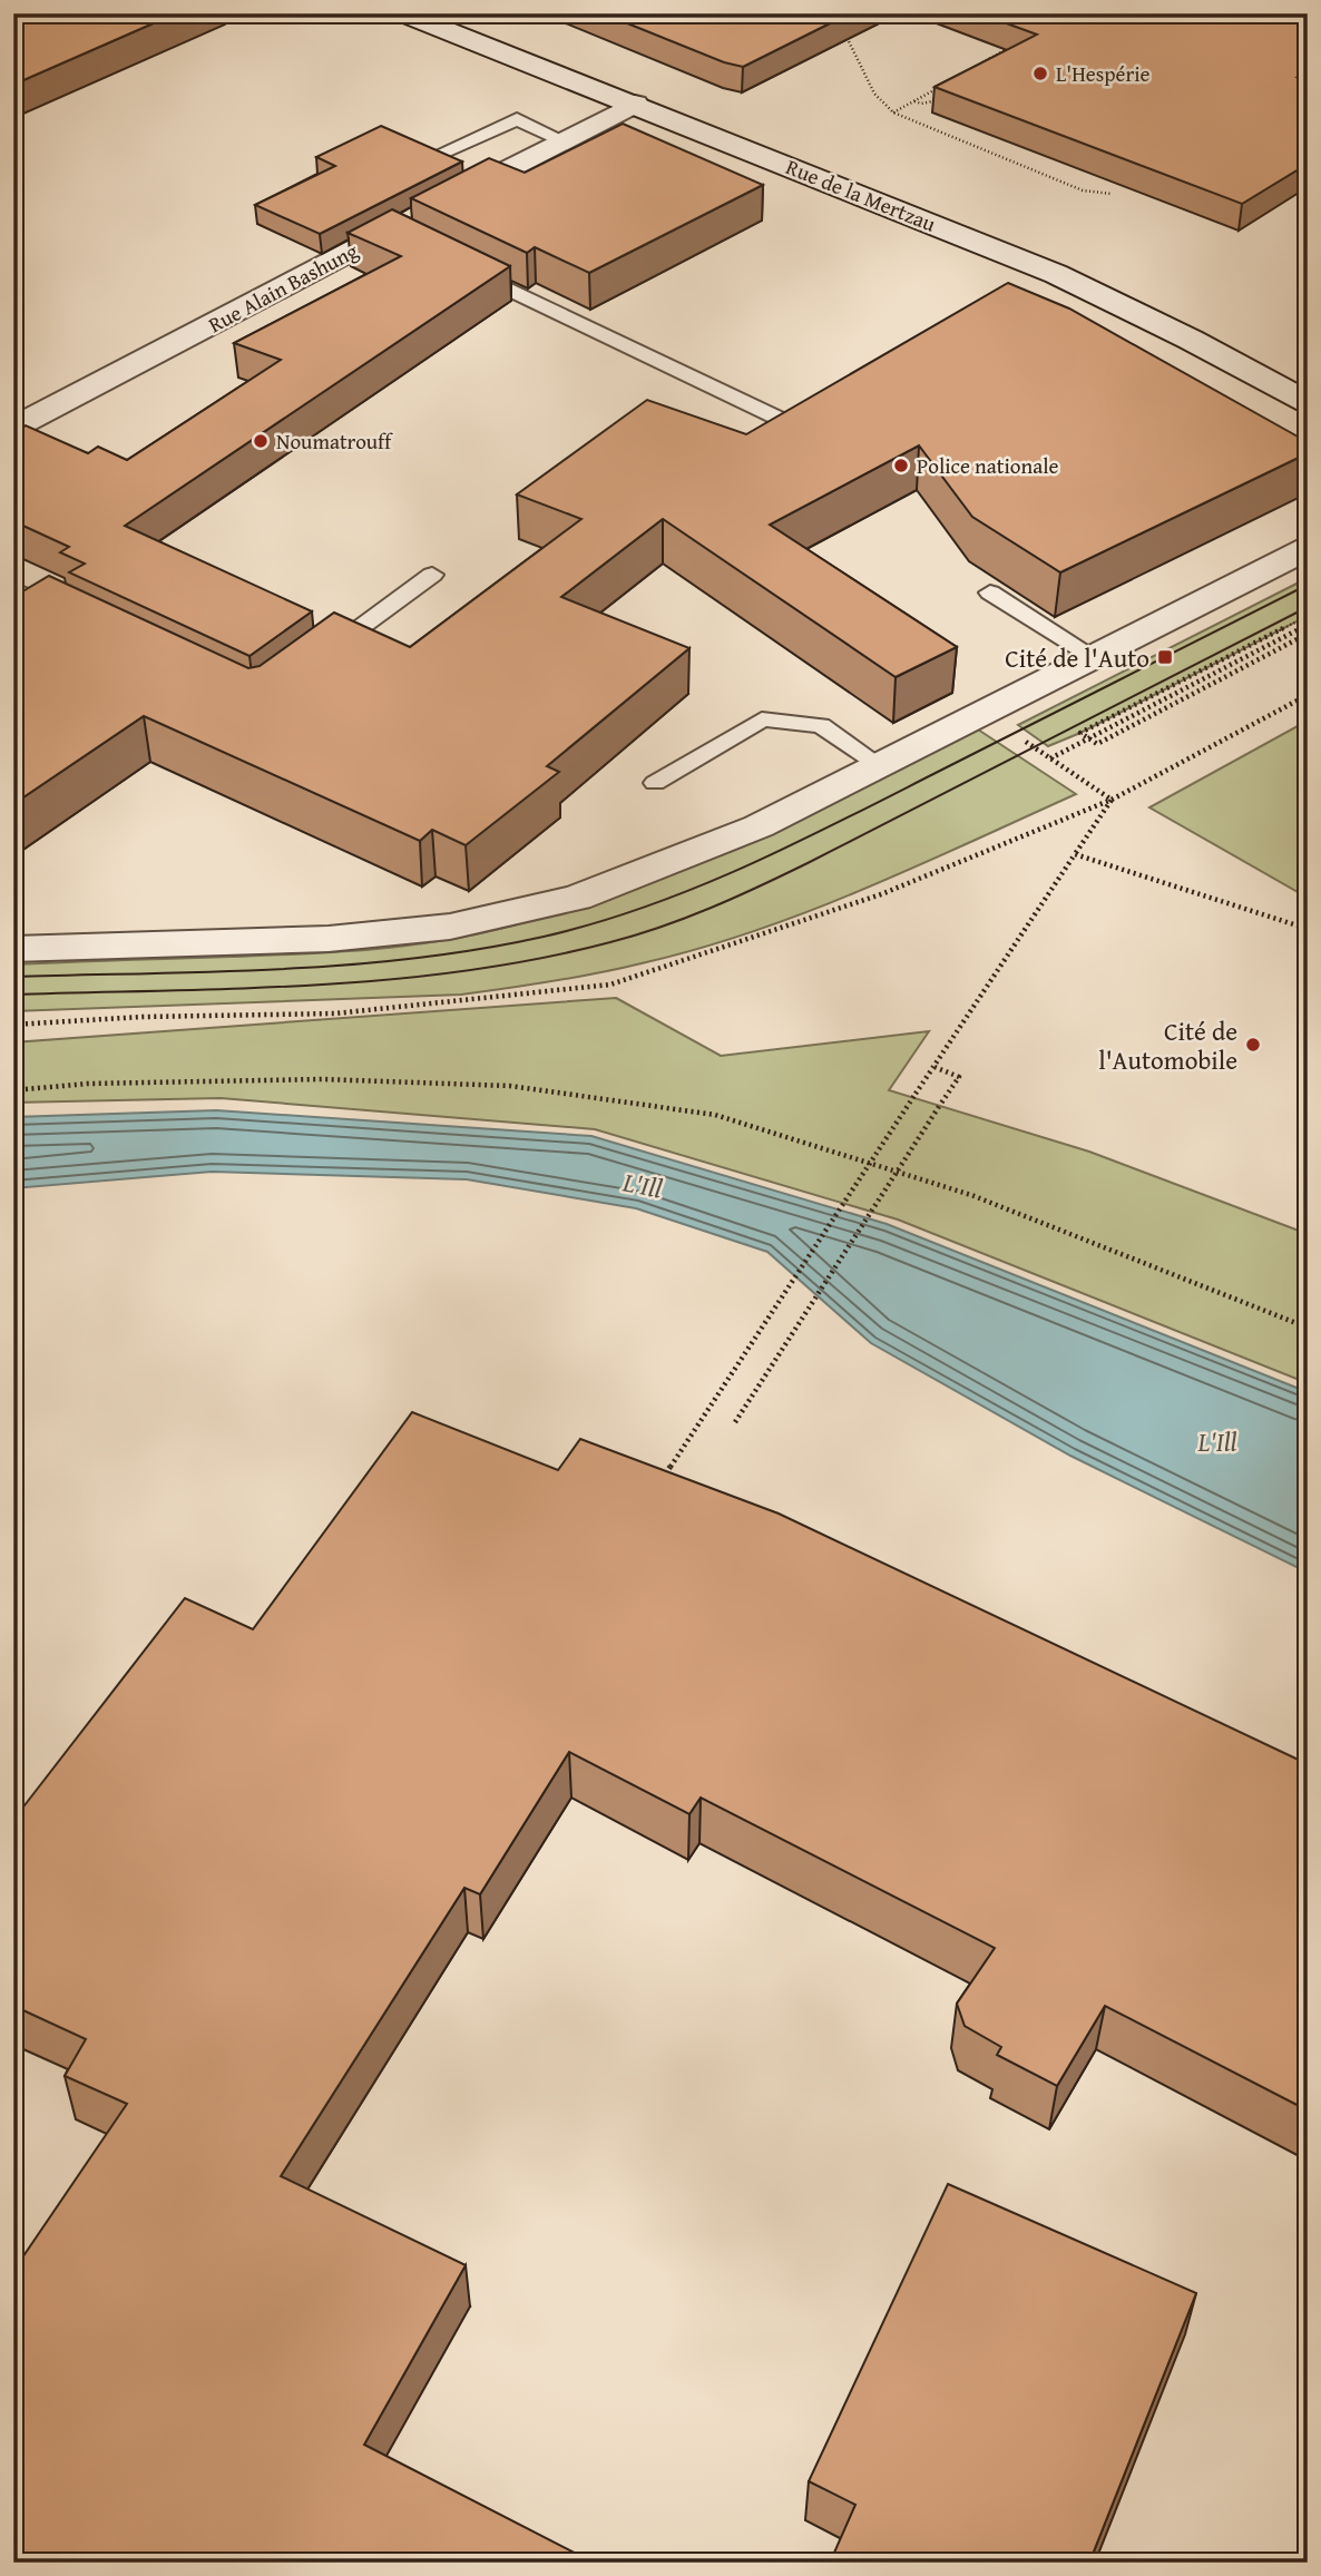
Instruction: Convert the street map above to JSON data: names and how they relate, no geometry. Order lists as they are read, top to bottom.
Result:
{
  "streets": {
    "street": ["Rue de la Mertzau", "Rue Alain Bashung"]
  },
  "crossings": [
    ["Rue de la Mertzau", "Rue Alain Bashung"]
  ],
  "water": ["L'Ill"],
  "places": {
    "other": [
      "L'Hespérie",
      "Noumatrouff",
      "Police nationale",
      "Cité de l'Automobile"
    ],
    "transit": ["Cité de l'Auto"]
  }
}
